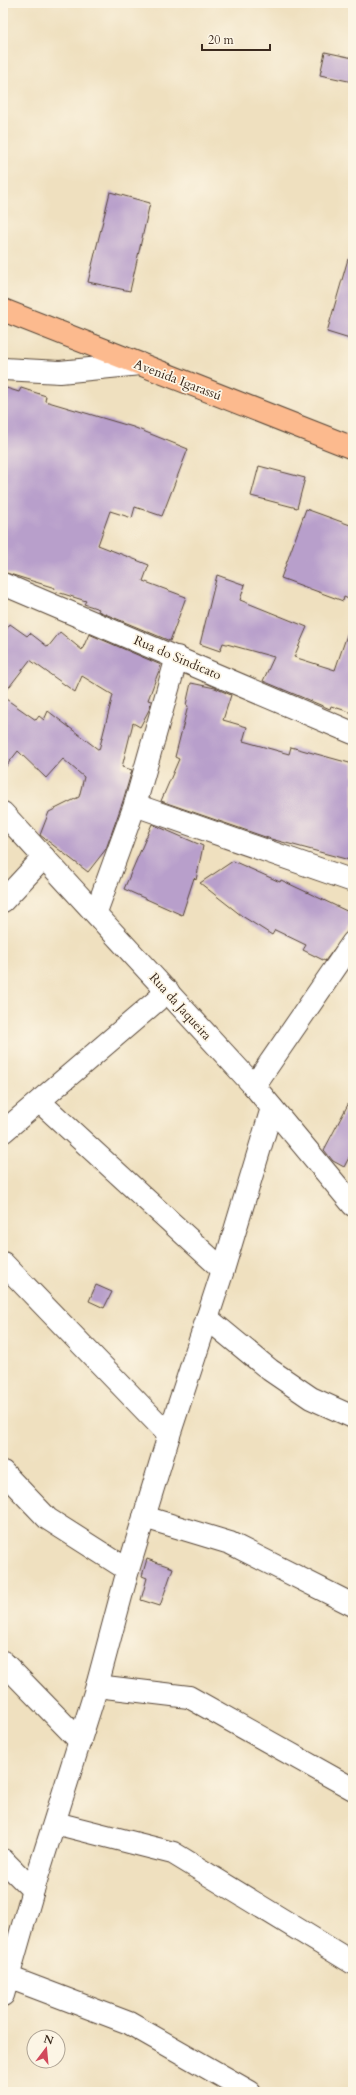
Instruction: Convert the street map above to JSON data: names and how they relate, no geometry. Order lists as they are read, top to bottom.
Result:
{
  "streets": {
    "main road": ["Avenida Igarassú"],
    "street": ["Rua do Sindicato", "Rua da Jaqueira"]
  },
  "scale_bar": "20 m",
  "north": "top"
}
